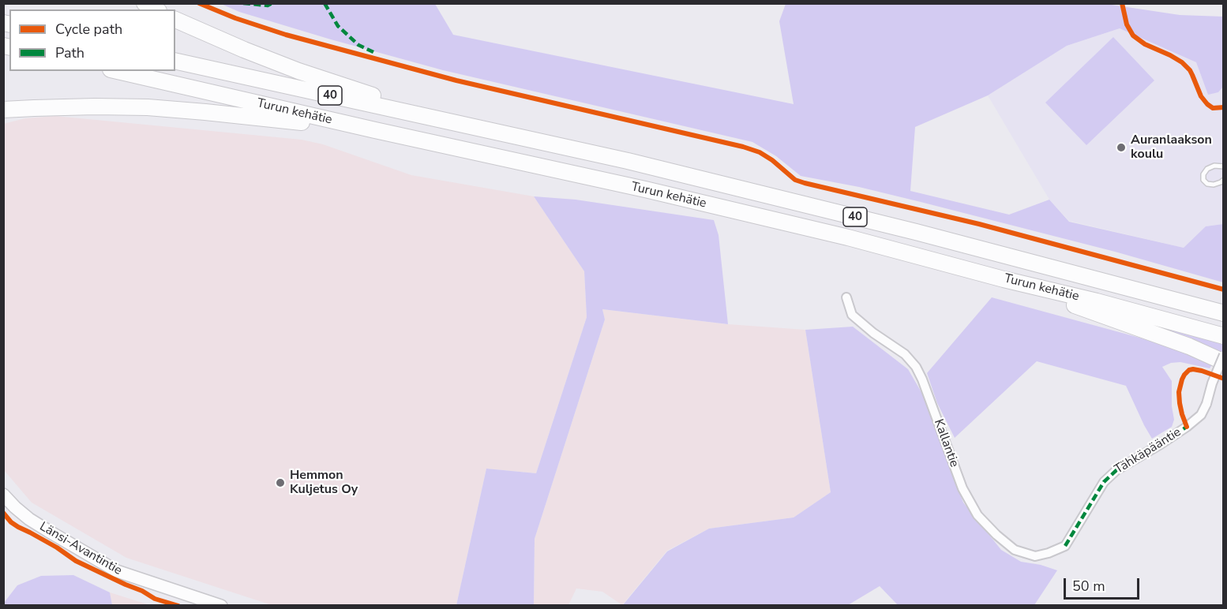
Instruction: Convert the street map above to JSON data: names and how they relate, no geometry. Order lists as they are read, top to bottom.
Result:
{
  "streets": {
    "highway": ["40", "Turun kehätie"],
    "street": ["Kallantie", "Tähkäpääntie", "Länsi-Avantintie"]
  },
  "crossings": [
    ["Kallantie", "Tähkäpääntie"]
  ],
  "places": ["Auranlaakson koulu", "Hemmon Kuljetus Oy"],
  "legend": ["Cycle path", "Path"],
  "scale_bar": "50 m"
}
